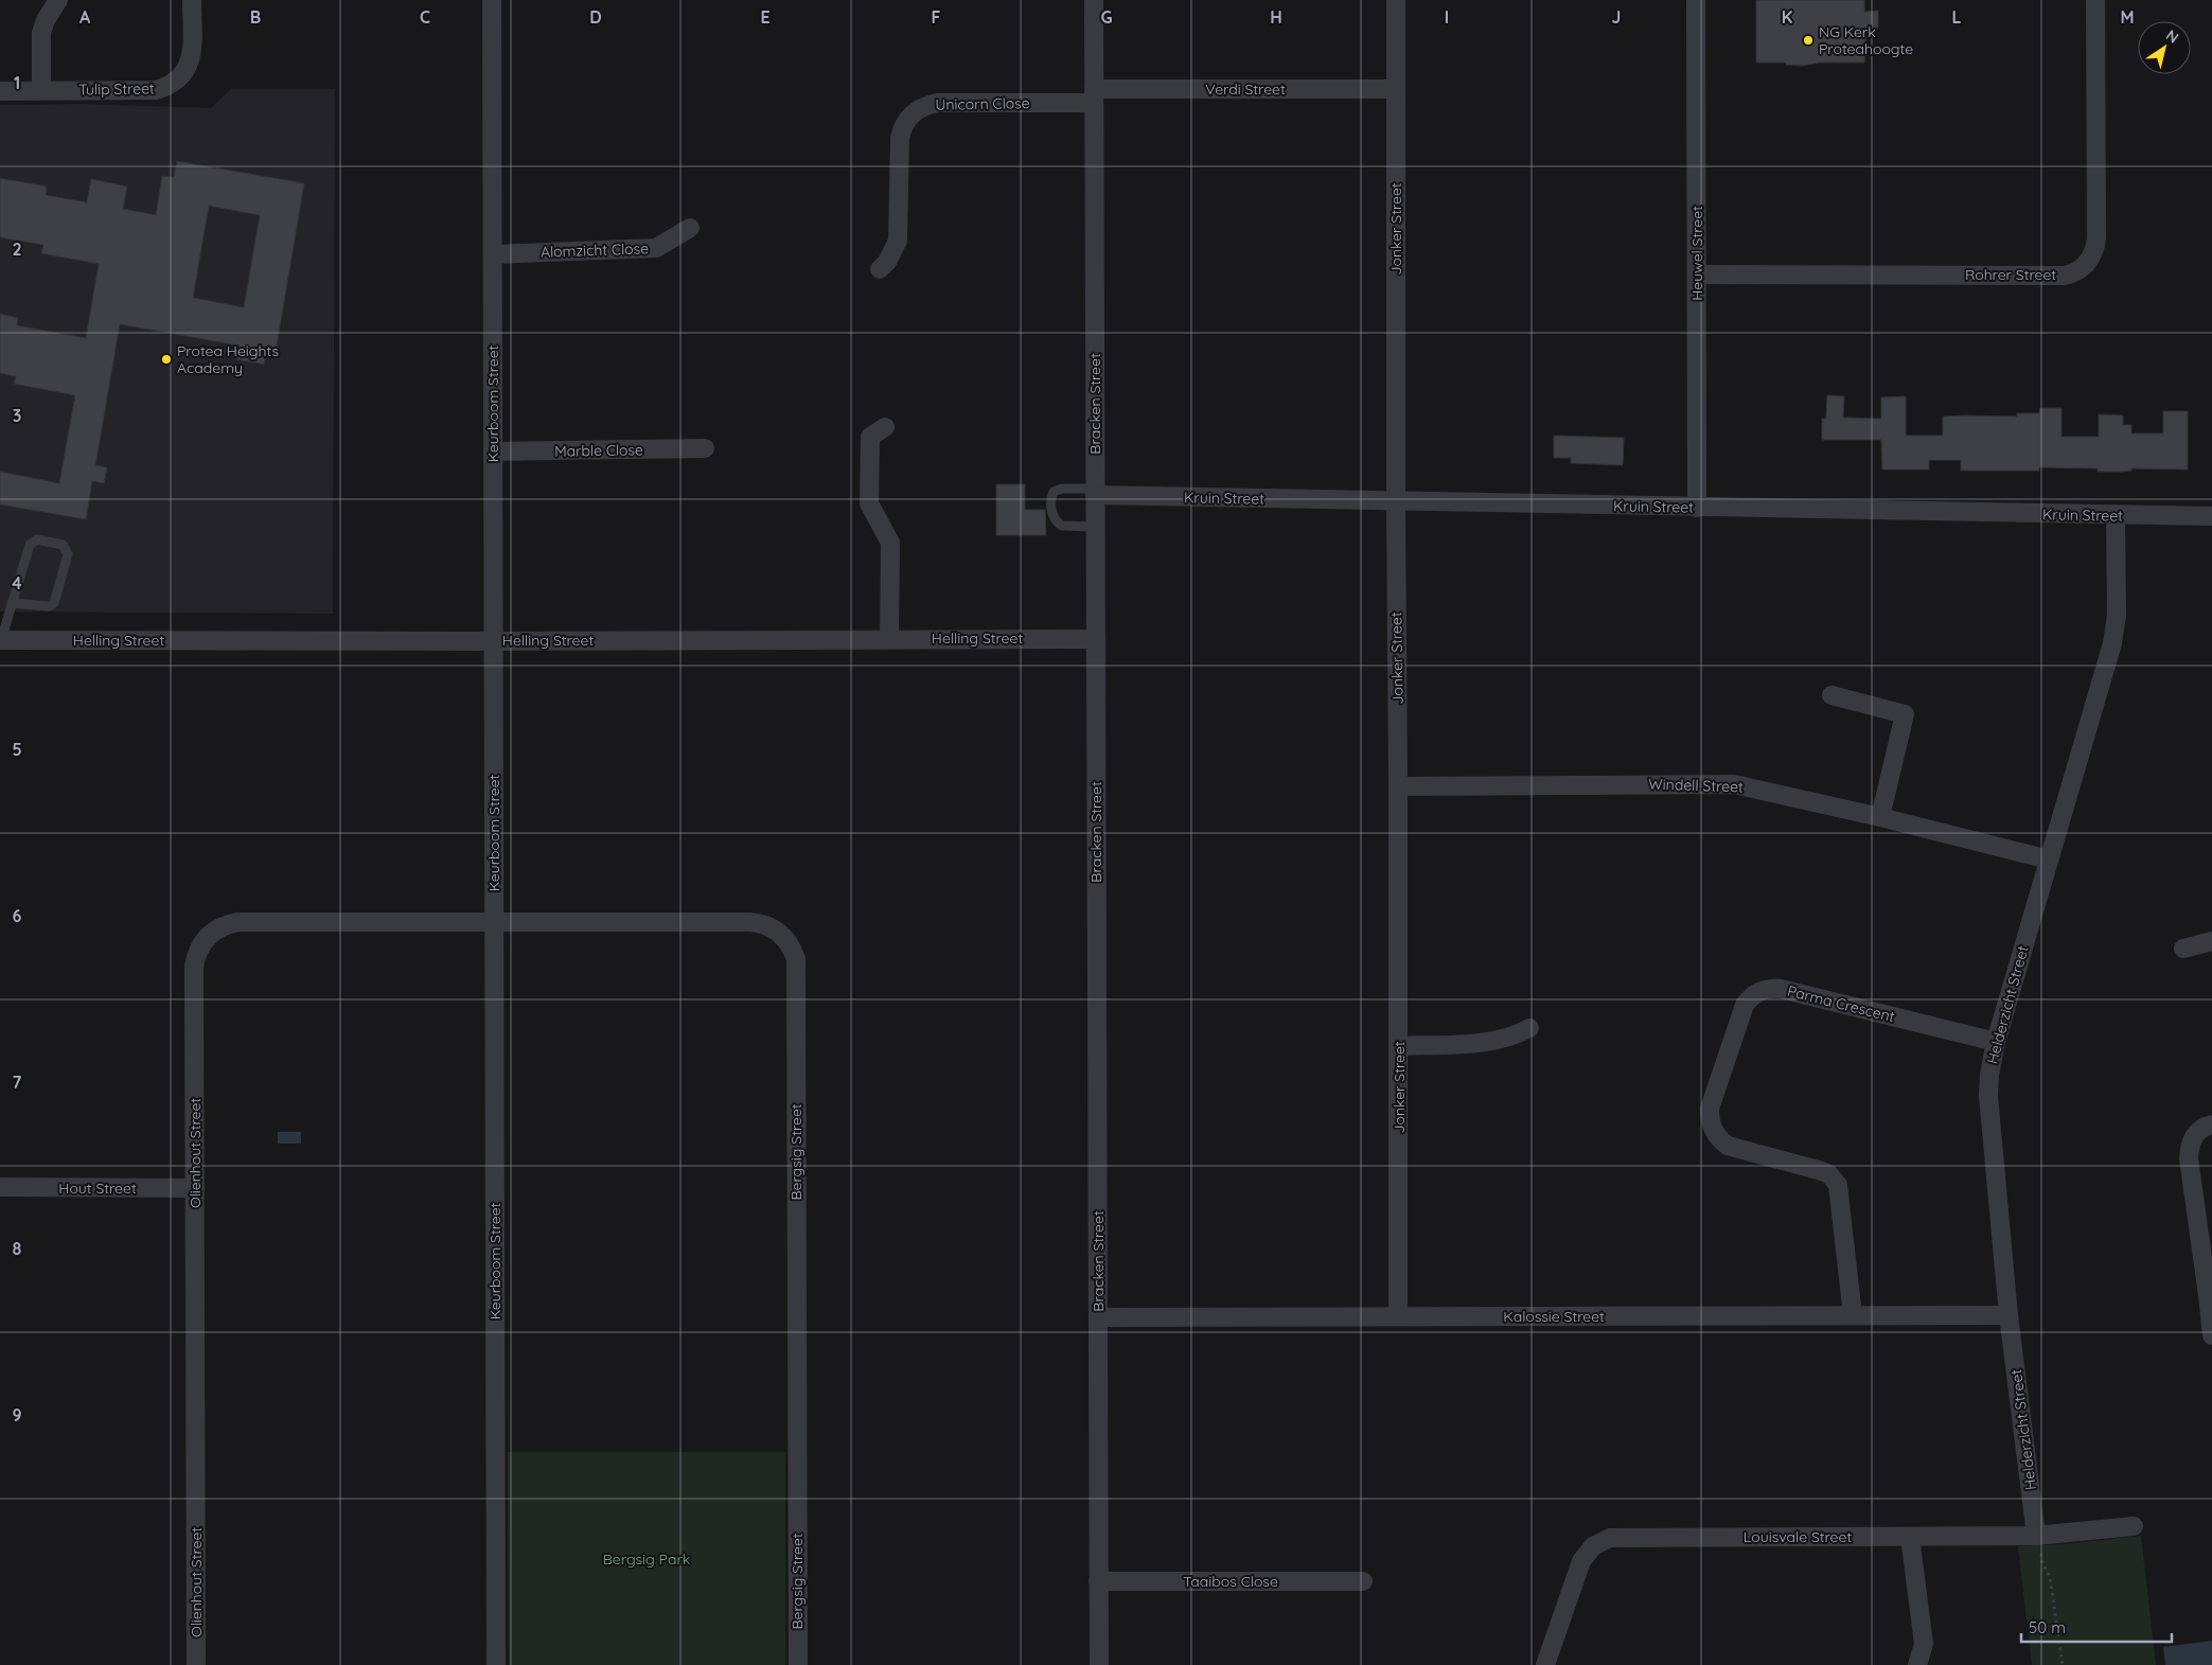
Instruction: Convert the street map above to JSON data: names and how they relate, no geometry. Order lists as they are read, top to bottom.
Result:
{
  "streets": {
    "street": [
      "Tulip Street",
      "Verdi Street",
      "Unicorn Close",
      "Jonker Street",
      "Alomzicht Close",
      "Heuwel Street",
      "Rohrer Street",
      "Keurboom Street",
      "Bracken Street",
      "Marble Close",
      "Kruin Street",
      "Helling Street",
      "Windell Street",
      "Parma Crescent",
      "Helderzicht Street",
      "Bergsig Street",
      "Olienhout Street",
      "Hout Street",
      "Kalossie Street",
      "Louisvale Street",
      "Taaibos Close"
    ]
  },
  "crossings": [
    ["Verdi Street", "Unicorn Close"],
    ["Verdi Street", "Jonker Street"],
    ["Verdi Street", "Bracken Street"],
    ["Unicorn Close", "Bracken Street"],
    ["Jonker Street", "Kruin Street"],
    ["Jonker Street", "Windell Street"],
    ["Jonker Street", "Kalossie Street"],
    ["Alomzicht Close", "Keurboom Street"],
    ["Heuwel Street", "Rohrer Street"],
    ["Heuwel Street", "Kruin Street"],
    ["Keurboom Street", "Marble Close"],
    ["Keurboom Street", "Helling Street"],
    ["Keurboom Street", "Bergsig Street"],
    ["Keurboom Street", "Olienhout Street"],
    ["Bracken Street", "Kruin Street"],
    ["Bracken Street", "Helling Street"],
    ["Bracken Street", "Kalossie Street"],
    ["Bracken Street", "Taaibos Close"],
    ["Kruin Street", "Helderzicht Street"],
    ["Windell Street", "Helderzicht Street"],
    ["Parma Crescent", "Helderzicht Street"],
    ["Parma Crescent", "Kalossie Street"],
    ["Helderzicht Street", "Kalossie Street"],
    ["Helderzicht Street", "Louisvale Street"],
    ["Bergsig Street", "Olienhout Street"],
    ["Olienhout Street", "Hout Street"]
  ],
  "parks": ["Bergsig Park"],
  "places": ["NG Kerk Proteahoogte", "Protea Heights Academy"],
  "scale_bar": "50 m",
  "north": "top right",
  "grid": {
    "columns": [
      "A",
      "B",
      "C",
      "D",
      "E",
      "F",
      "G",
      "H",
      "I",
      "J",
      "K",
      "L",
      "M"
    ],
    "rows": [
      "1",
      "2",
      "3",
      "4",
      "5",
      "6",
      "7",
      "8",
      "9"
    ]
  }
}
